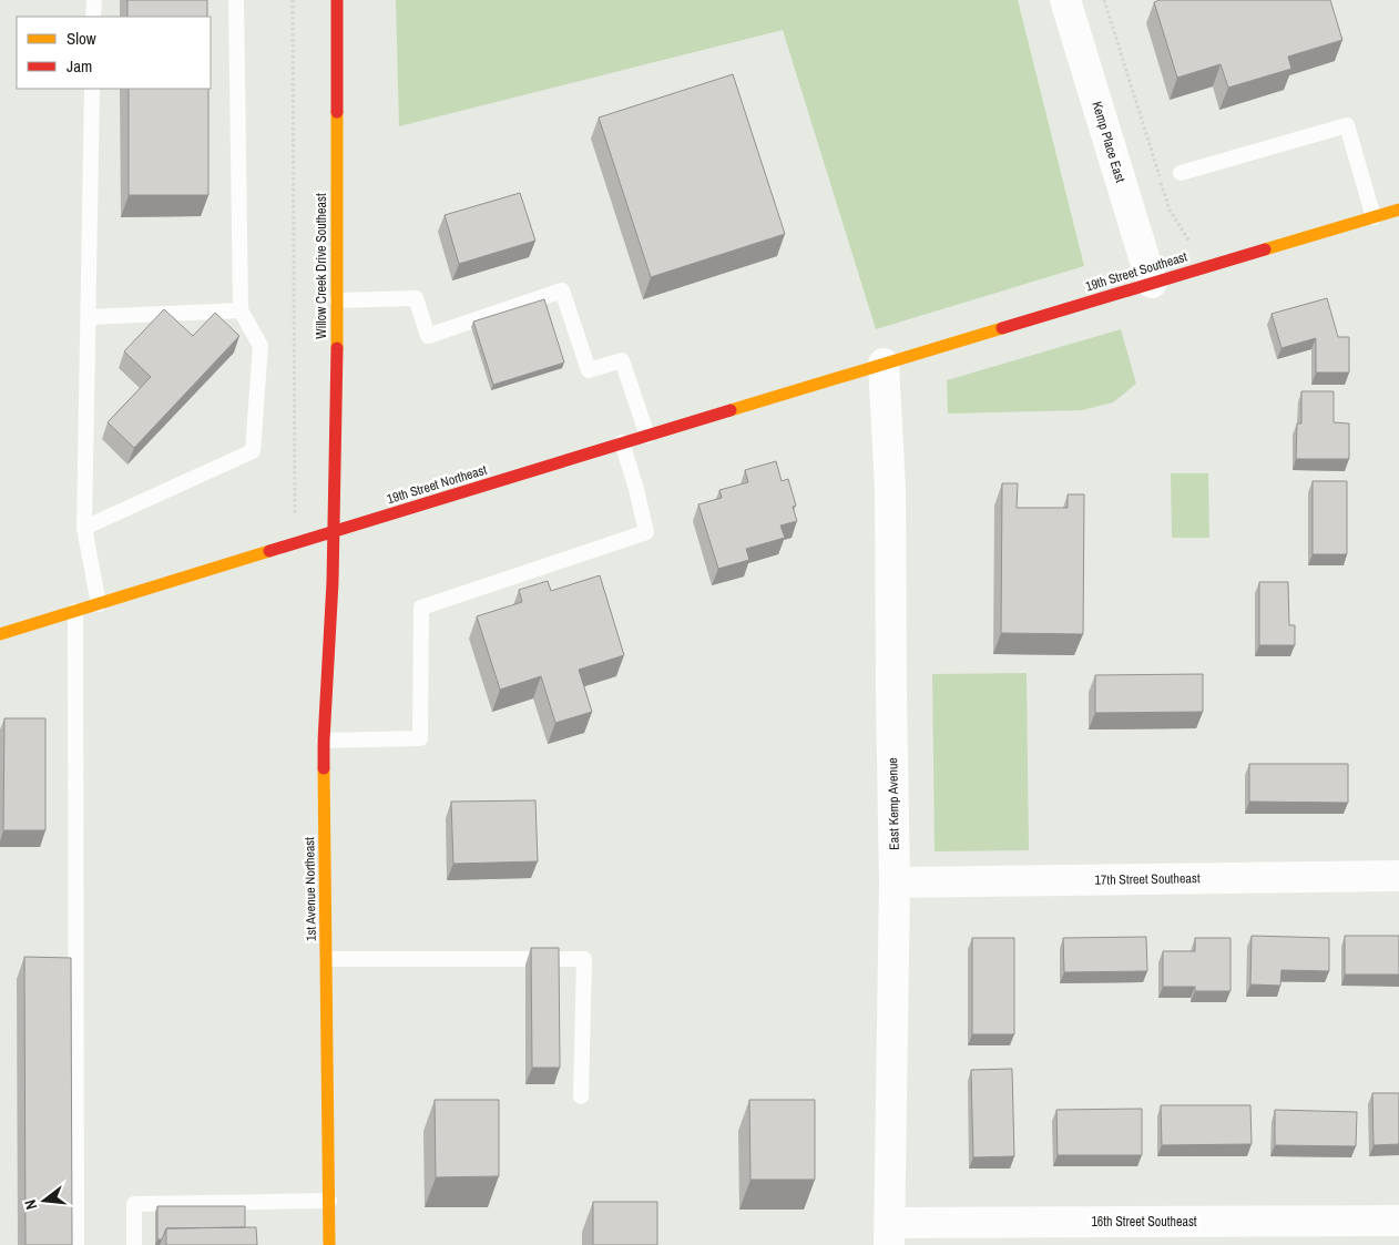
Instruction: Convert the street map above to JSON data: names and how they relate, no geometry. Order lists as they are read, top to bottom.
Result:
{
  "streets": {
    "main road": [
      "Willow Creek Drive Southeast",
      "19th Street Southeast",
      "19th Street Northeast",
      "1st Avenue Northeast"
    ],
    "street": [
      "Kemp Place East",
      "East Kemp Avenue",
      "17th Street Southeast",
      "16th Street Southeast"
    ]
  },
  "crossings": [
    ["Kemp Place East", "19th Street Southeast"],
    ["Willow Creek Drive Southeast", "19th Street Northeast"],
    ["Willow Creek Drive Southeast", "1st Avenue Northeast"],
    ["19th Street Southeast", "19th Street Northeast"],
    ["19th Street Southeast", "East Kemp Avenue"],
    ["19th Street Northeast", "East Kemp Avenue"],
    ["19th Street Northeast", "1st Avenue Northeast"],
    ["East Kemp Avenue", "17th Street Southeast"],
    ["East Kemp Avenue", "16th Street Southeast"]
  ],
  "legend": ["Slow", "Jam"],
  "north": "left"
}
